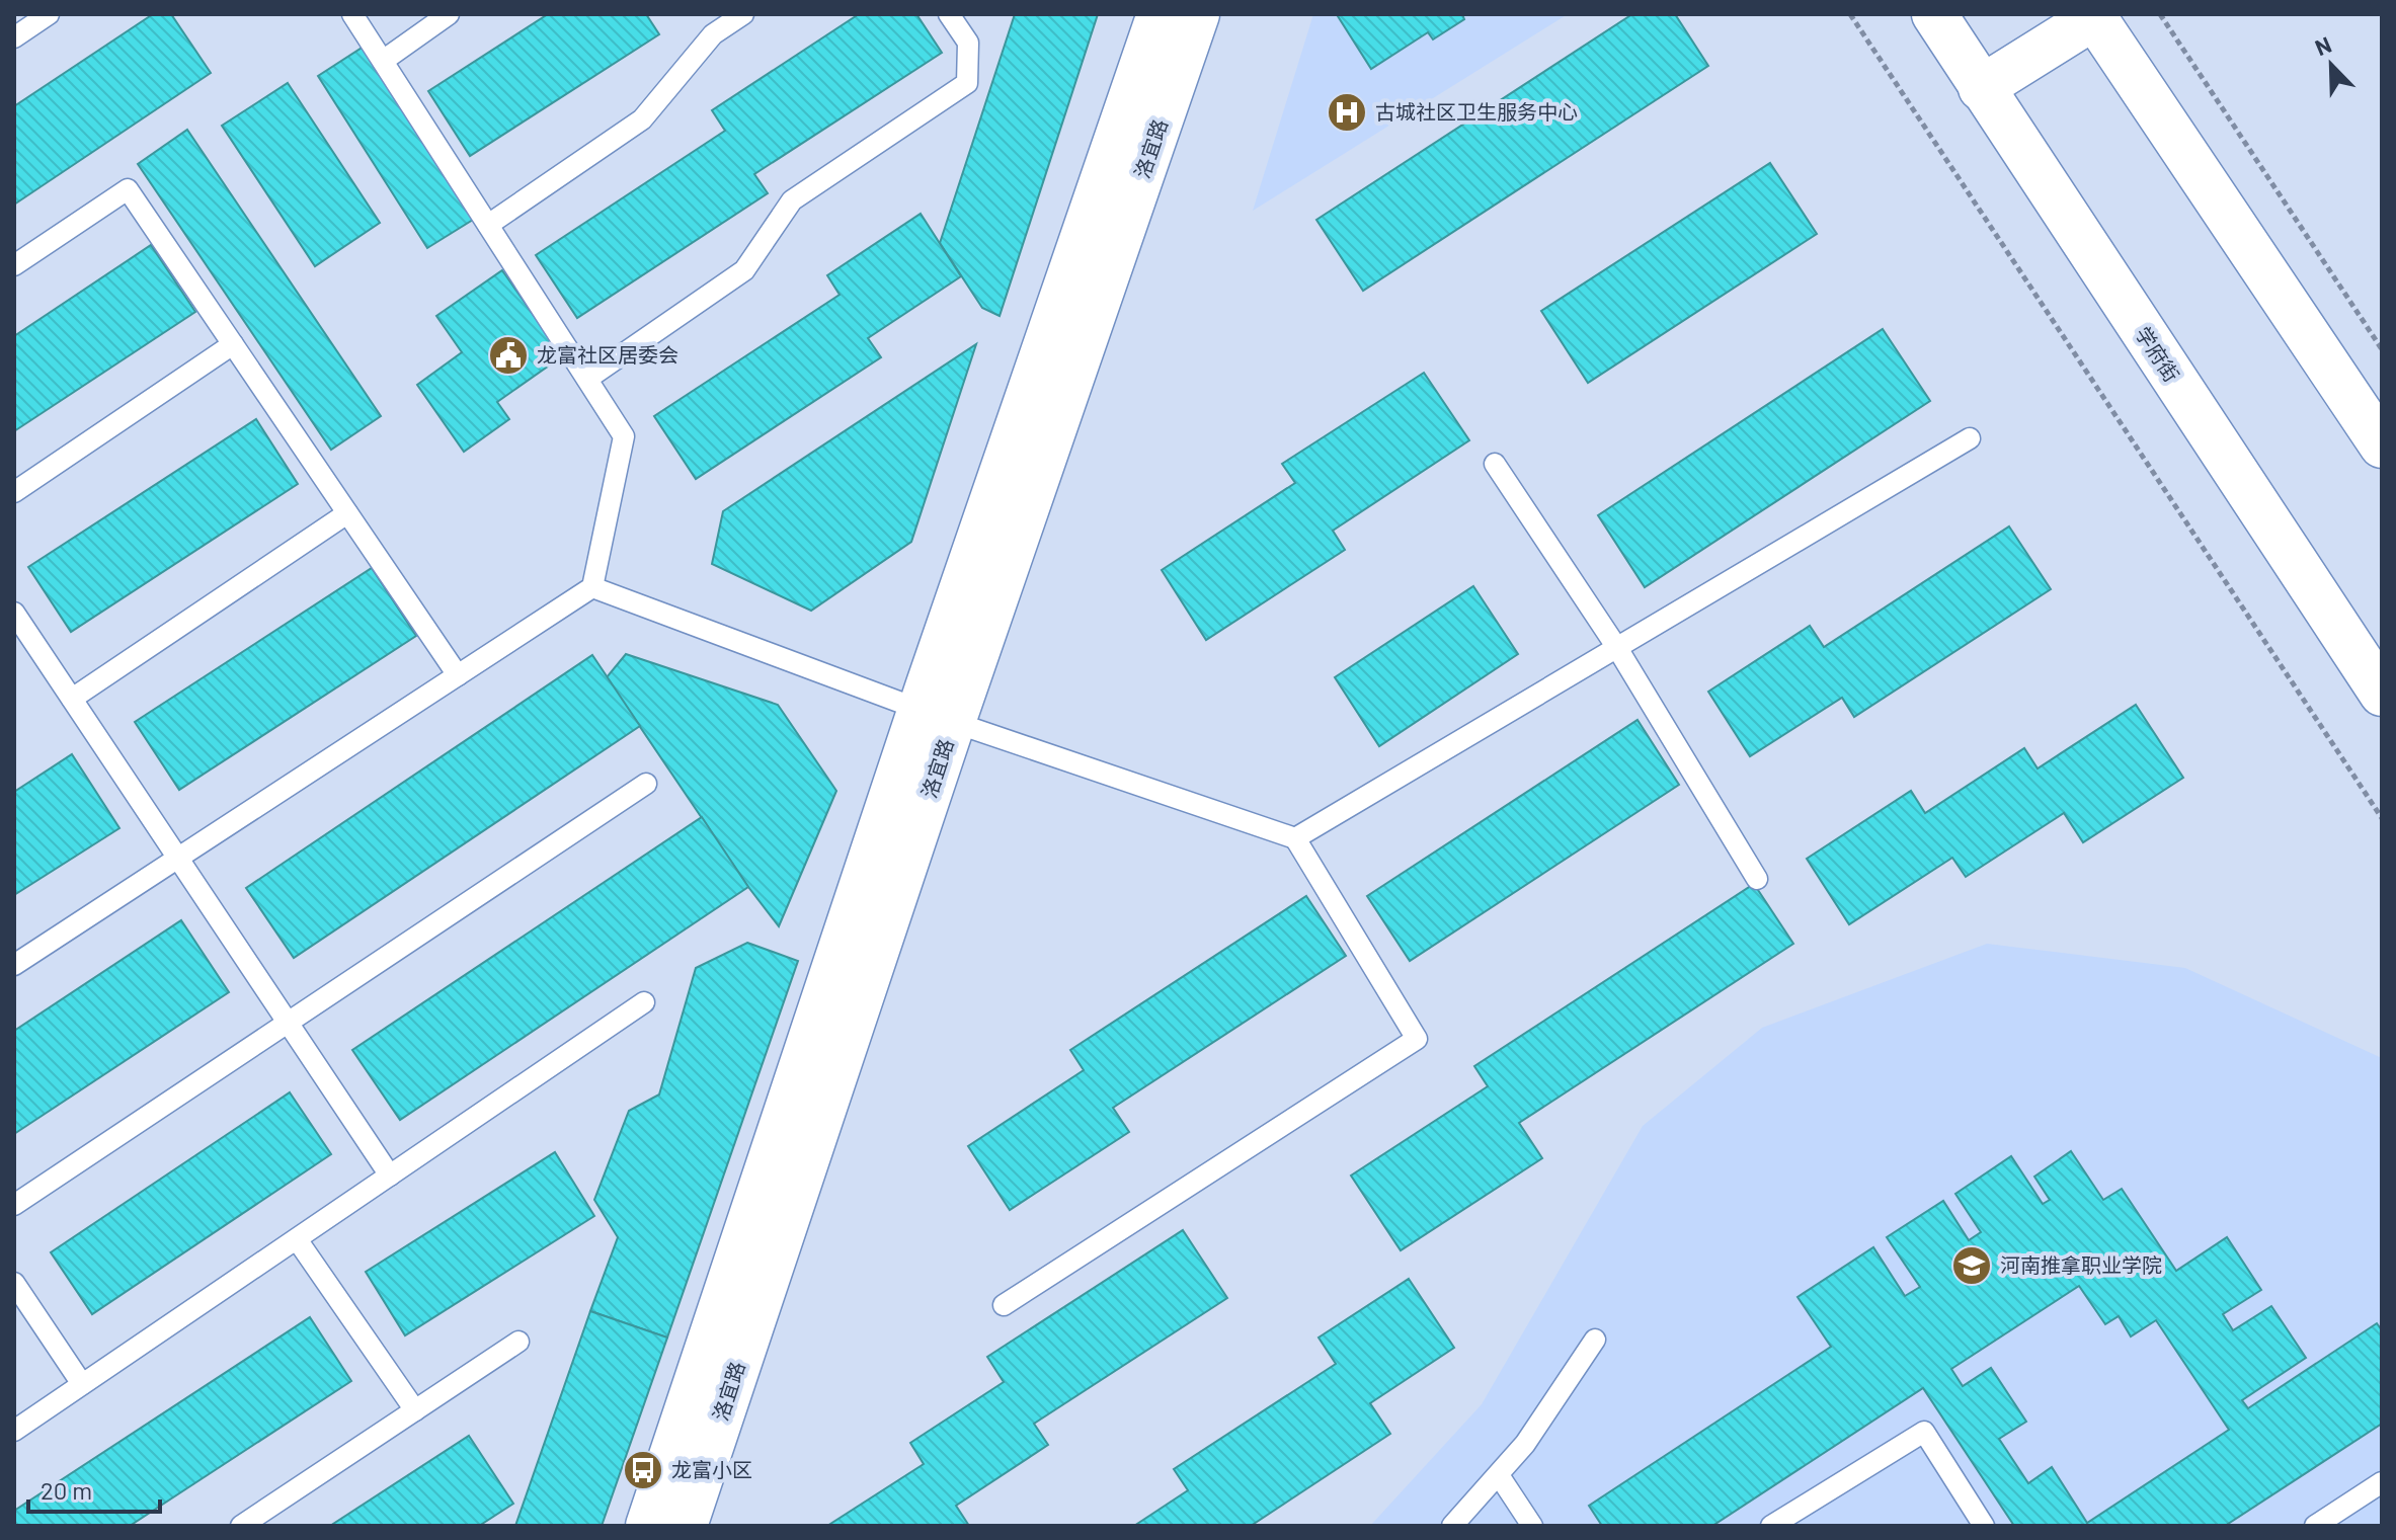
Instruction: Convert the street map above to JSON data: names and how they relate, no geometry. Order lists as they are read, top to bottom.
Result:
{
  "streets": {
    "street": ["洛宜路", "学府街"]
  },
  "places": {
    "hospital": ["古城社区卫生服务中心"],
    "public building": ["龙富社区居委会"],
    "school or university": ["河南推拿职业学院"],
    "bus stop": ["龙富小区"]
  },
  "scale_bar": "20 m",
  "north": "top left"
}
